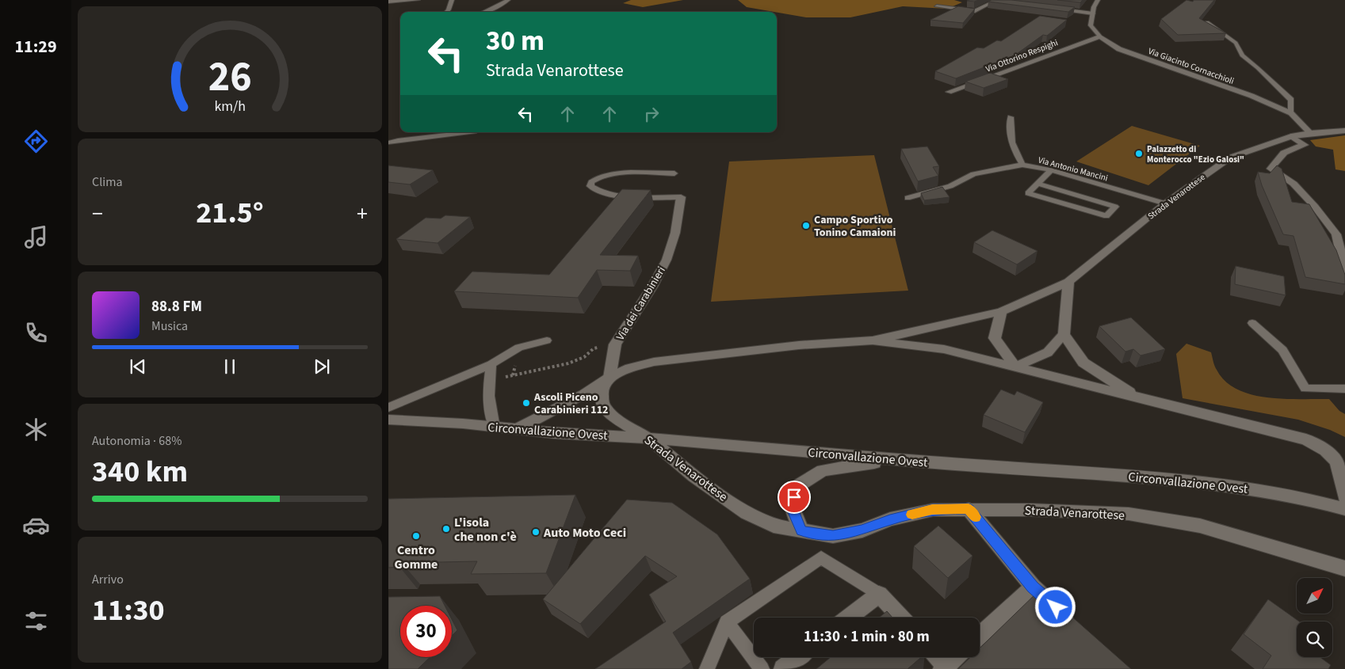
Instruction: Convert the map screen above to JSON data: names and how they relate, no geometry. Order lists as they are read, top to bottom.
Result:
{
  "streets": {
    "main road": [
      "Via Ottorino Respighi",
      "Via Giacinto Cornacchioli",
      "Strada Venarottese",
      "Via dei Carabinieri",
      "Circonvallazione Ovest"
    ],
    "lane": ["Via Antonio Mancini"]
  },
  "crossings": [
    ["Via Ottorino Respighi", "Via Giacinto Cornacchioli"],
    ["Via Giacinto Cornacchioli", "Strada Venarottese"],
    ["Via Antonio Mancini", "Strada Venarottese"],
    ["Strada Venarottese", "Via dei Carabinieri"],
    ["Strada Venarottese", "Circonvallazione Ovest"]
  ],
  "places": [
    "Palazzetto di Monterocco \"Ezio Galosi\"",
    "Campo Sportivo Tonino Camaioni",
    "Ascoli Piceno Carabinieri 112",
    "L'isola che non c'è",
    "Auto Moto Ceci",
    "Centro Gomme"
  ],
  "north": "top right",
  "page": {
    "tabs": "11:29",
    "turn": ["30 m", "Strada Venarottese"],
    "tile": [
      "Clima",
      ["Autonomia · 68%", "340 km"],
      ["Arrivo", "11:30"]
    ],
    "heat": ["−", "21.5°", "+"],
    "song": ["88.8 FM", "Musica"],
    "limit": "30",
    "trip": "11:30 · 1 min · 80 m",
    "gauge": ["26", "km/h"]
  }
}
